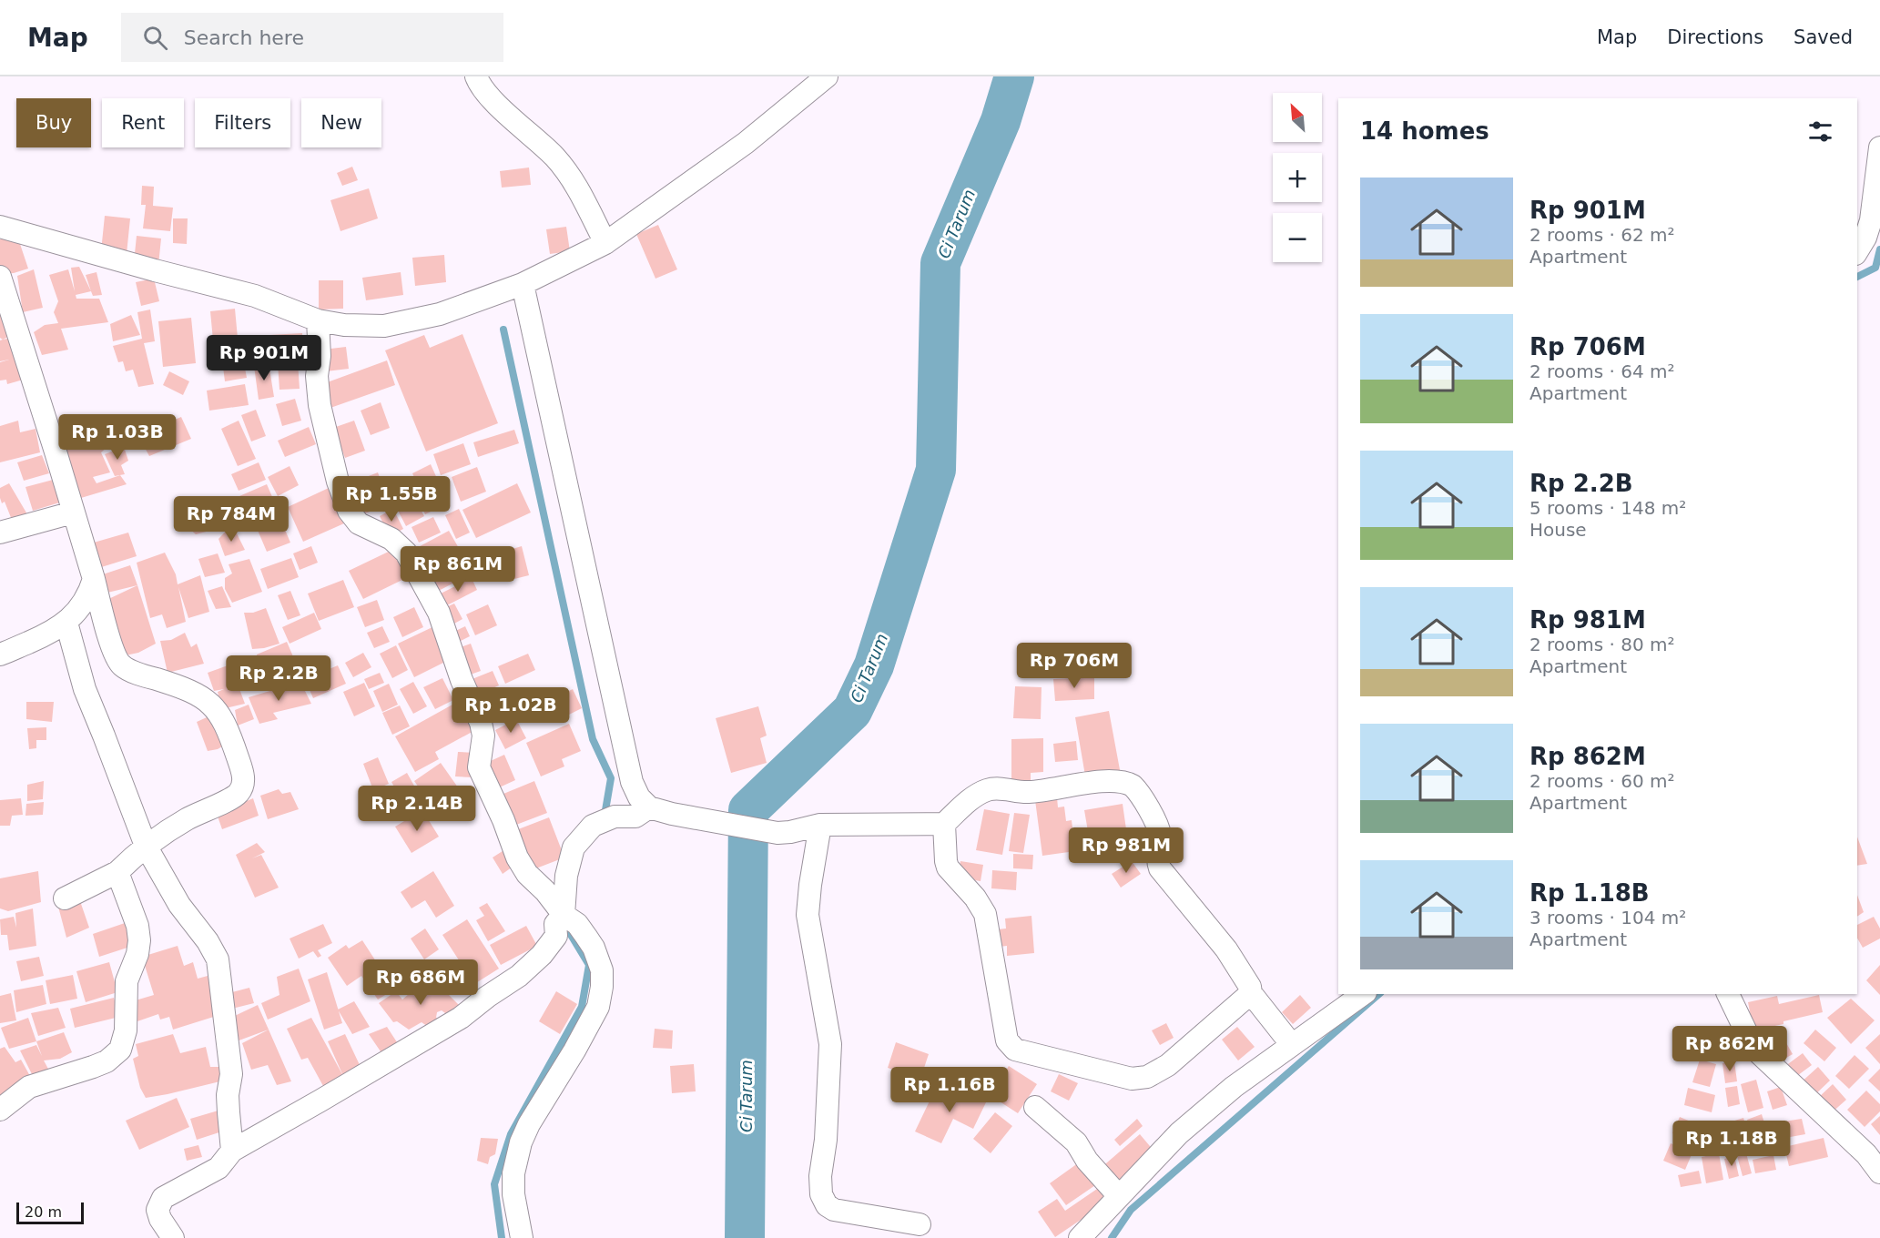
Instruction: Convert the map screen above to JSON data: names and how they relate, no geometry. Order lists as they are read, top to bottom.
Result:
{
  "water": ["Ci Tarum"],
  "scale_bar": "20 m",
  "north": "top left",
  "page": {
    "header": "Map",
    "search": "Search here",
    "nav": ["Map", "Directions", "Saved"],
    "map_buttons": ["+", "−"],
    "chip": [
      "Buy",
      "Rent",
      "Filters",
      "New"
    ],
    "heading": "14 homes",
    "list": [
      {
        "name": "Rp 901M",
        "note": "2 rooms · 62 m² · Apartment"
      },
      {
        "name": "Rp 706M",
        "note": "2 rooms · 64 m² · Apartment"
      },
      {
        "name": "Rp 2.2B",
        "note": "5 rooms · 148 m² · House"
      },
      {
        "name": "Rp 981M",
        "note": "2 rooms · 80 m² · Apartment"
      },
      {
        "name": "Rp 862M",
        "note": "2 rooms · 60 m² · Apartment"
      },
      {
        "name": "Rp 1.18B",
        "note": "3 rooms · 104 m² · Apartment"
      }
    ],
    "price": [
      "Rp 901M",
      "Rp 1.03B",
      "Rp 1.55B",
      "Rp 784M",
      "Rp 861M",
      "Rp 706M",
      "Rp 2.2B",
      "Rp 1.02B",
      "Rp 2.14B",
      "Rp 981M",
      "Rp 686M",
      "Rp 862M",
      "Rp 1.16B",
      "Rp 1.18B"
    ],
    "scale": "20 m"
  }
}
